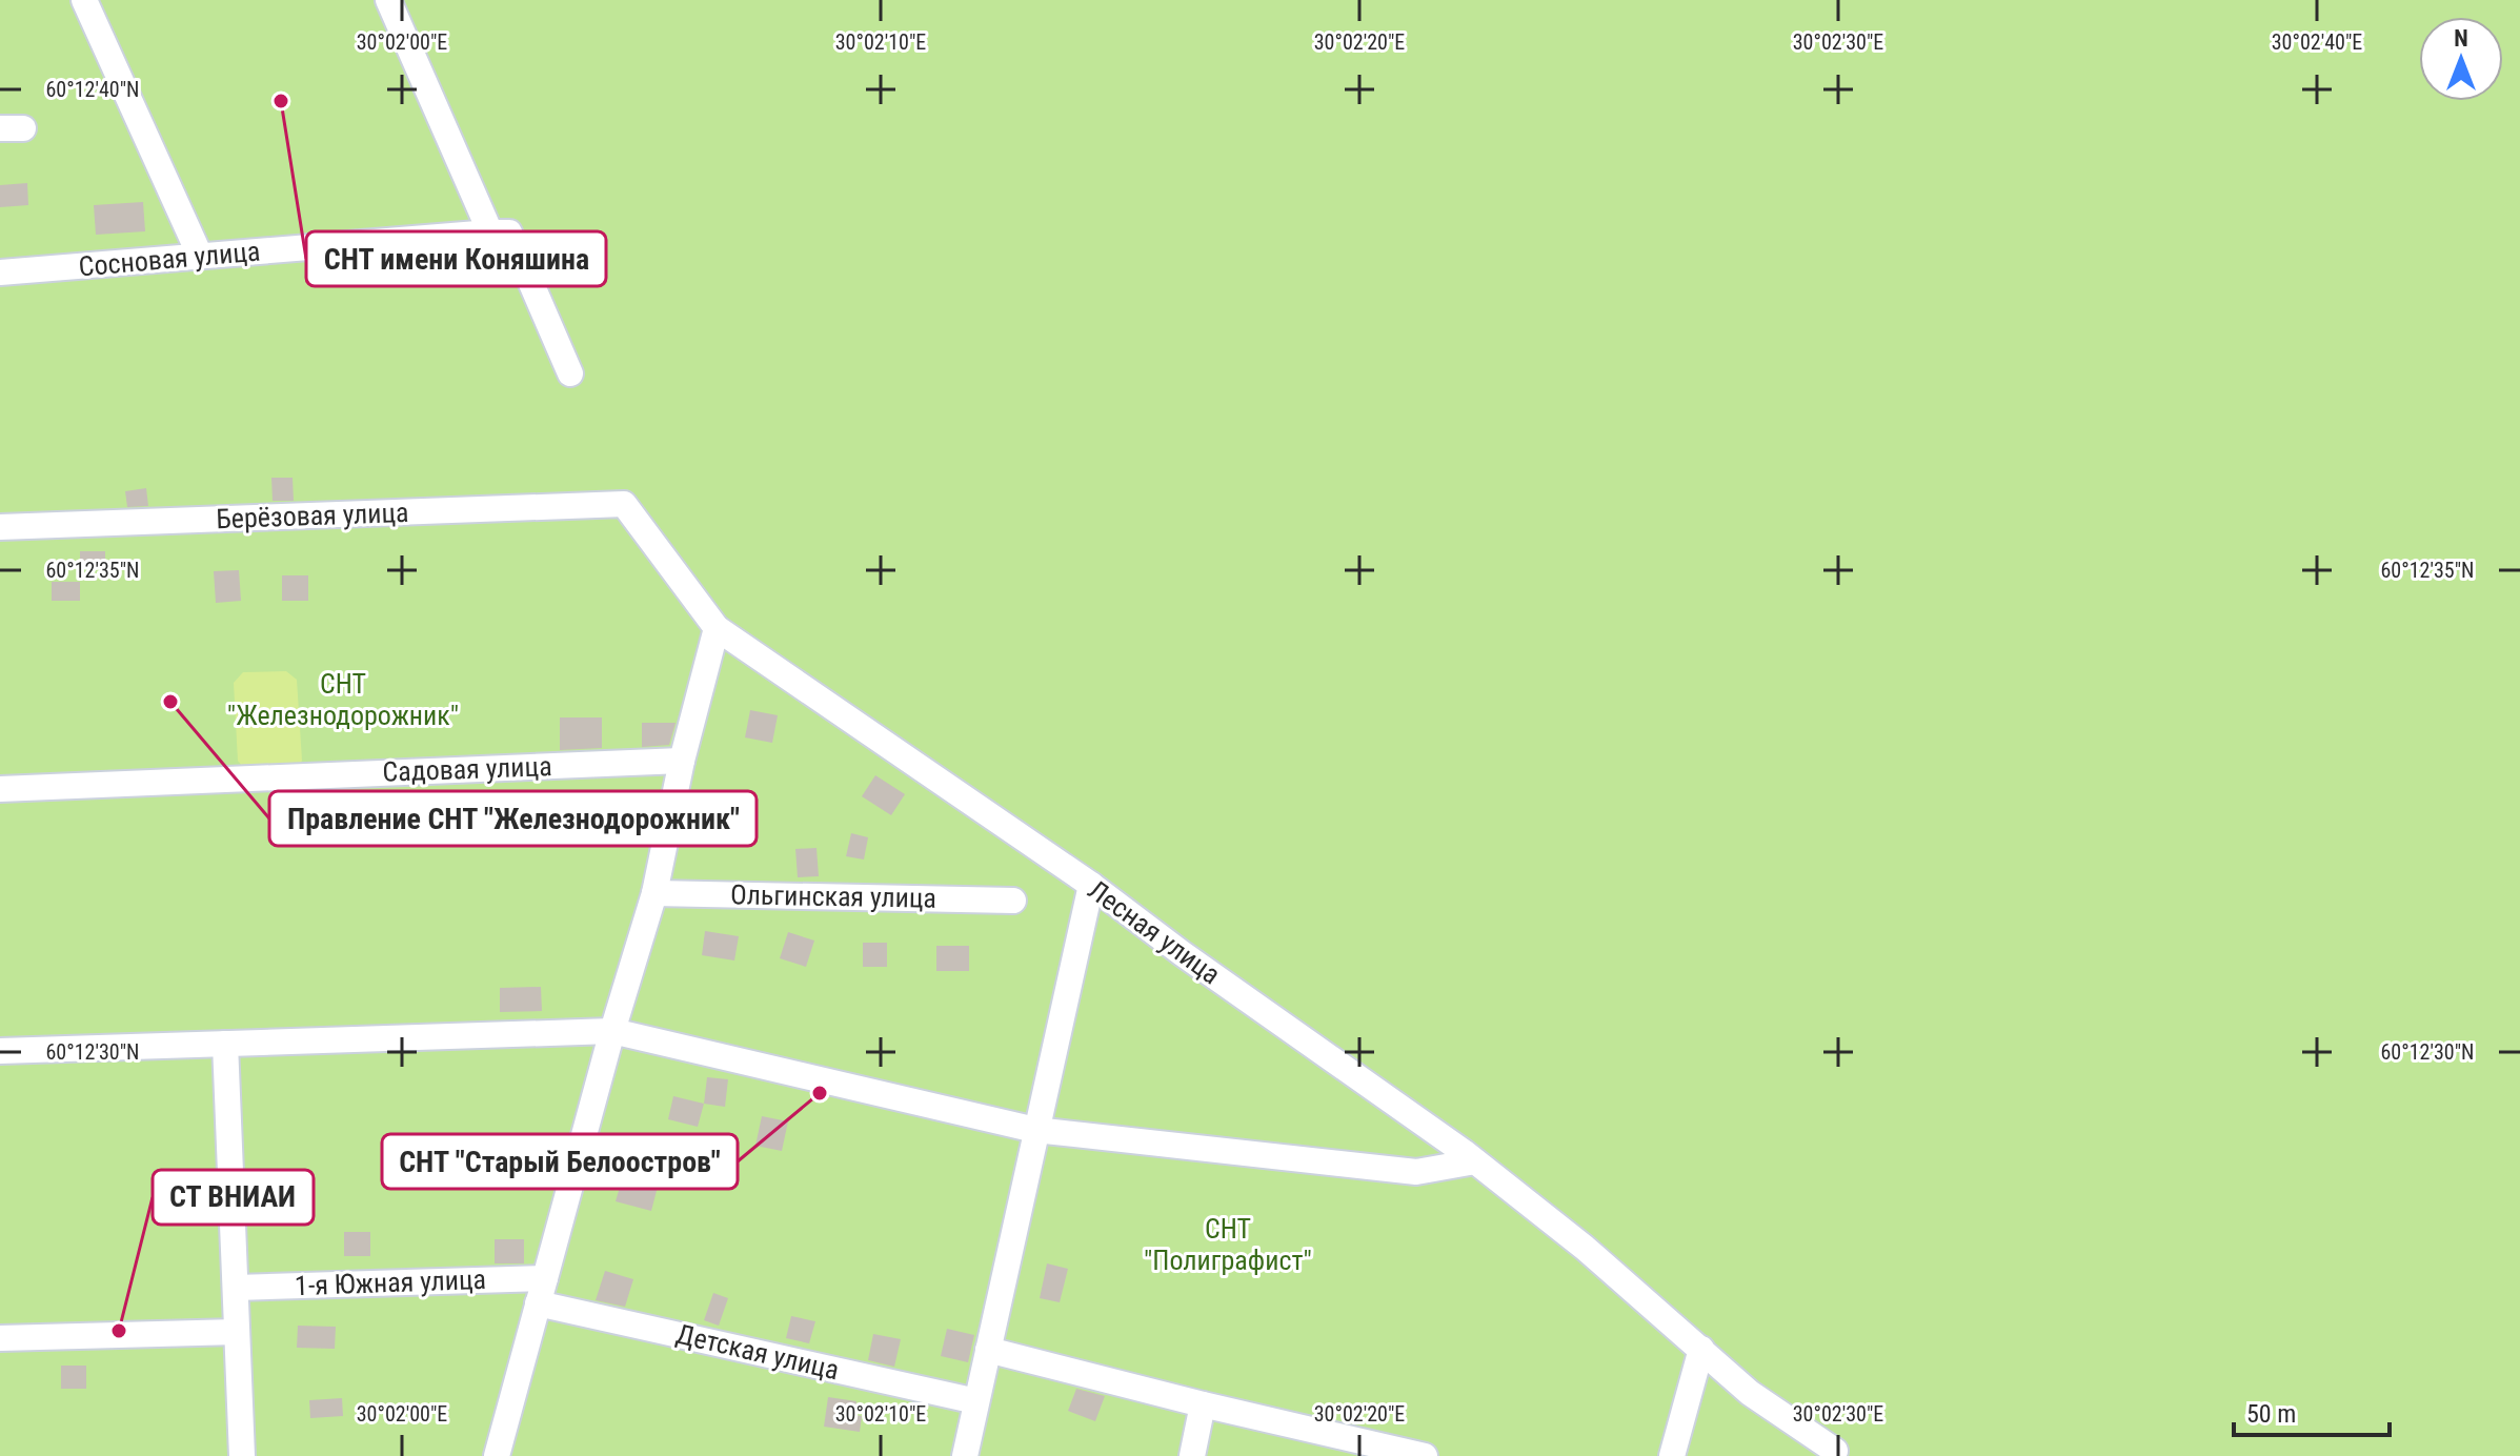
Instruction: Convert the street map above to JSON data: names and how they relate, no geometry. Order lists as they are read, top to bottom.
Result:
{
  "streets": {
    "street": [
      "Сосновая улица",
      "Берёзовая улица",
      "Садовая улица",
      "Ольгинская улица",
      "Лесная улица",
      "1-я Южная улица",
      "Детская улица"
    ]
  },
  "crossings": [
    ["Берёзовая улица", "Лесная улица"]
  ],
  "parks": ["СНТ \"Железнодорожник\"", "СНТ \"Полиграфист\""],
  "places": [
    "СНТ имени Коняшина",
    "Правление СНТ \"Железнодорожник\"",
    "СНТ \"Старый Белоостров\"",
    "СТ ВНИАИ"
  ],
  "scale_bar": "50 m",
  "north": "top",
  "coordinates": [
    "30°02'00\"E",
    "30°02'10\"E",
    "30°02'20\"E",
    "30°02'30\"E",
    "30°02'40\"E",
    "60°12'40\"N",
    "60°12'35\"N",
    "60°12'30\"N"
  ]
}
